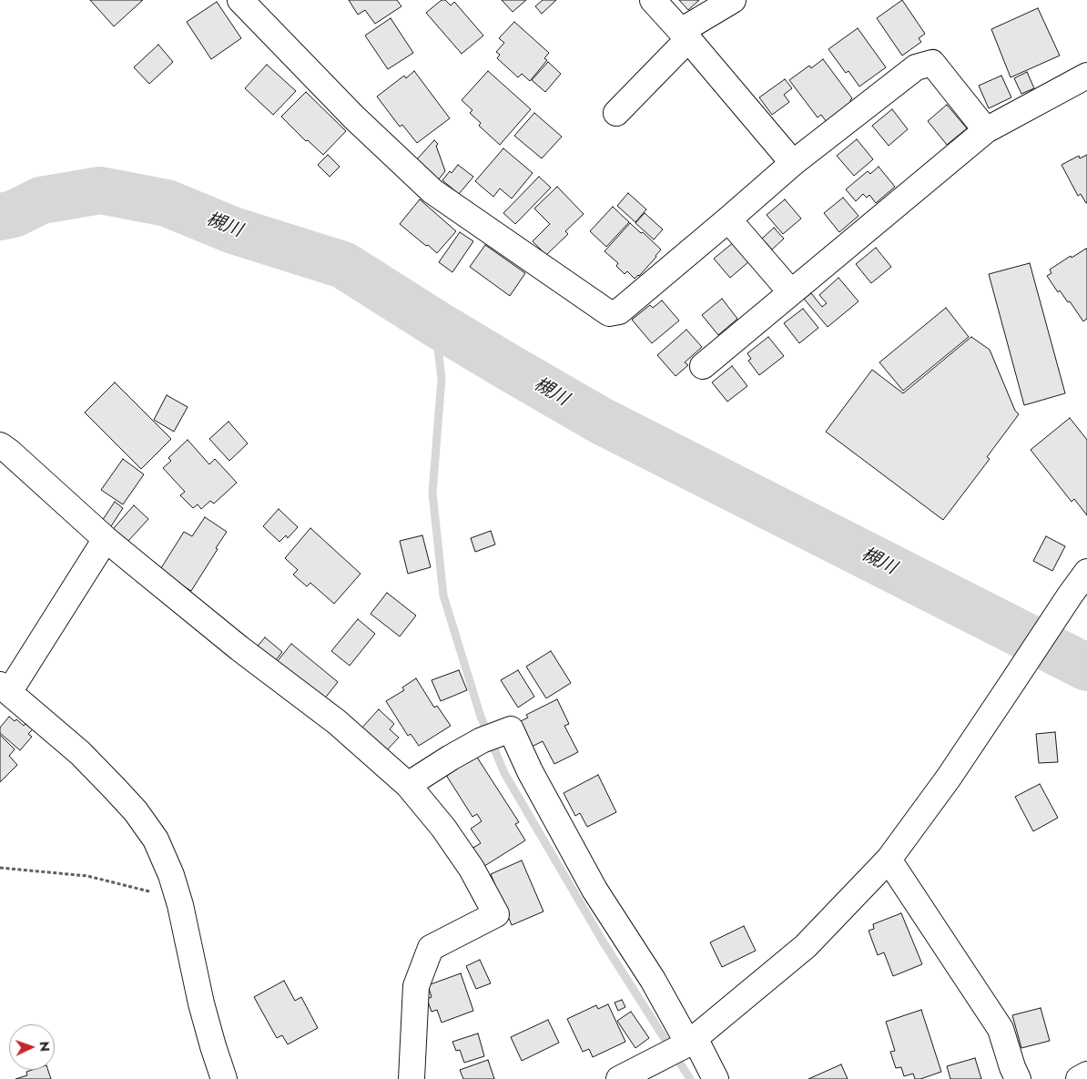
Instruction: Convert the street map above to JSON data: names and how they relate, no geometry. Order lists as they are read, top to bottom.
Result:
{
  "water": ["槻川"],
  "north": "right"
}
